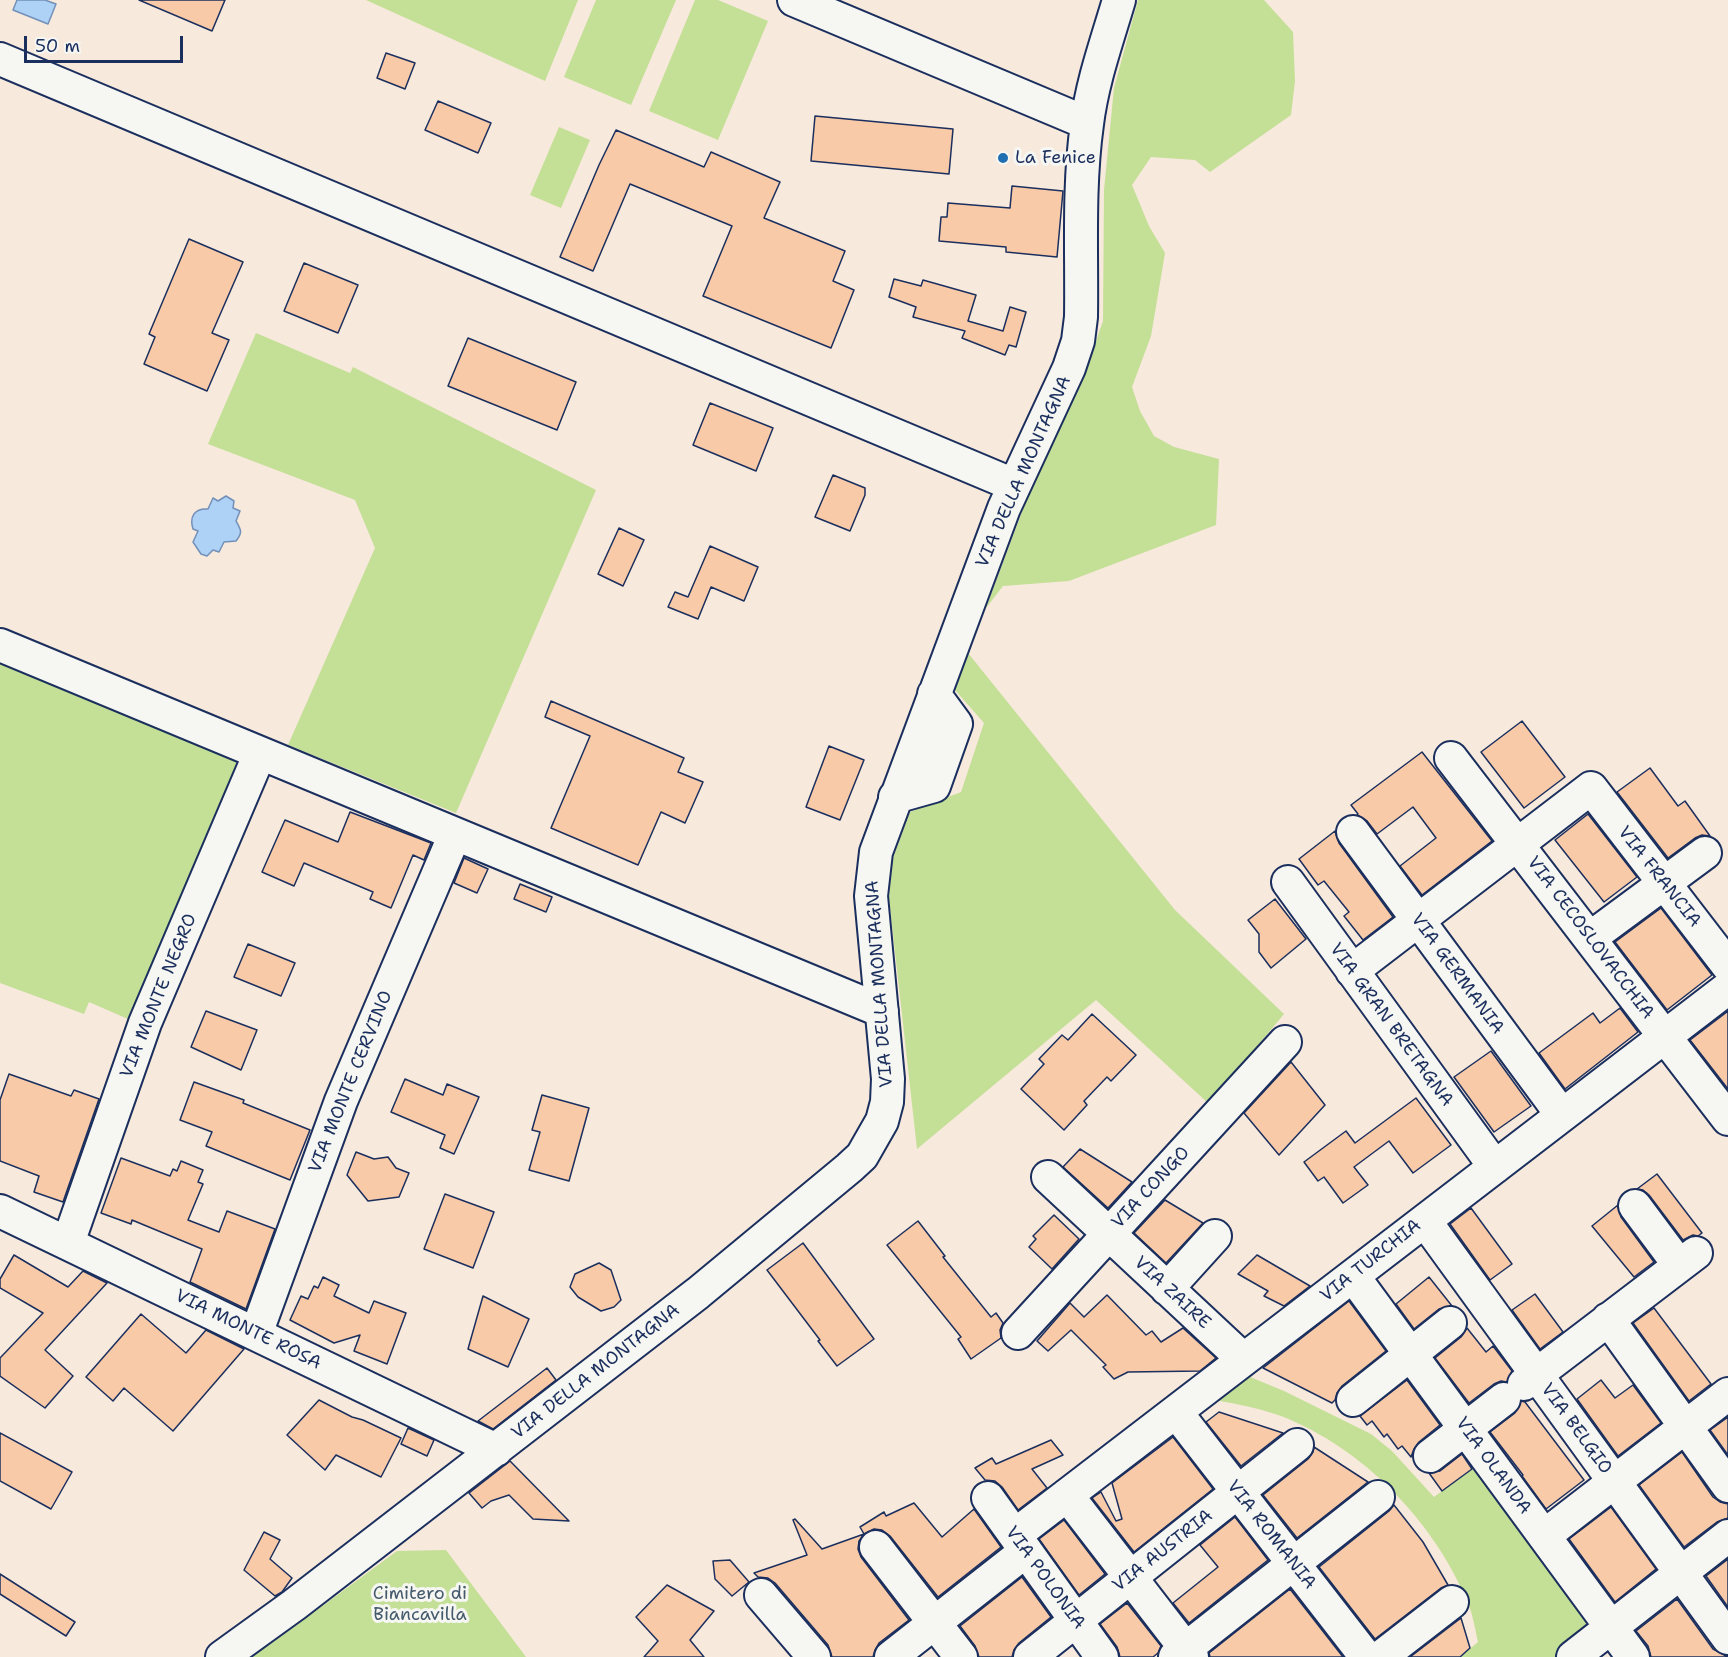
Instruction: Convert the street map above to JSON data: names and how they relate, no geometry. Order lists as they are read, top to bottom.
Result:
{
  "streets": {
    "street": [
      "VIA DELLA MONTAGNA",
      "VIA FRANCIA",
      "VIA CECOSLOVACCHIA",
      "VIA GERMANIA",
      "VIA MONTE NEGRO",
      "VIA GRAN BRETAGNA",
      "VIA MONTE CERVINO",
      "VIA CONGO",
      "VIA TURCHIA",
      "VIA ZAIRE",
      "VIA MONTE ROSA",
      "VIA BELGIO",
      "VIA OLANDA",
      "VIA ROMANIA",
      "VIA AUSTRIA",
      "VIA POLONIA"
    ]
  },
  "crossings": [
    ["VIA DELLA MONTAGNA", "VIA MONTE ROSA"],
    ["VIA FRANCIA", "VIA CECOSLOVACCHIA"],
    ["VIA CECOSLOVACCHIA", "VIA TURCHIA"],
    ["VIA GERMANIA", "VIA TURCHIA"],
    ["VIA MONTE NEGRO", "VIA MONTE ROSA"],
    ["VIA GRAN BRETAGNA", "VIA TURCHIA"],
    ["VIA MONTE CERVINO", "VIA MONTE ROSA"],
    ["VIA CONGO", "VIA ZAIRE"],
    ["VIA TURCHIA", "VIA ZAIRE"],
    ["VIA TURCHIA", "VIA BELGIO"],
    ["VIA TURCHIA", "VIA OLANDA"],
    ["VIA TURCHIA", "VIA ROMANIA"],
    ["VIA TURCHIA", "VIA POLONIA"],
    ["VIA ROMANIA", "VIA AUSTRIA"],
    ["VIA AUSTRIA", "VIA POLONIA"]
  ],
  "parks": ["Cimitero di Biancavilla"],
  "places": ["La Fenice"],
  "scale_bar": "50 m"
}
